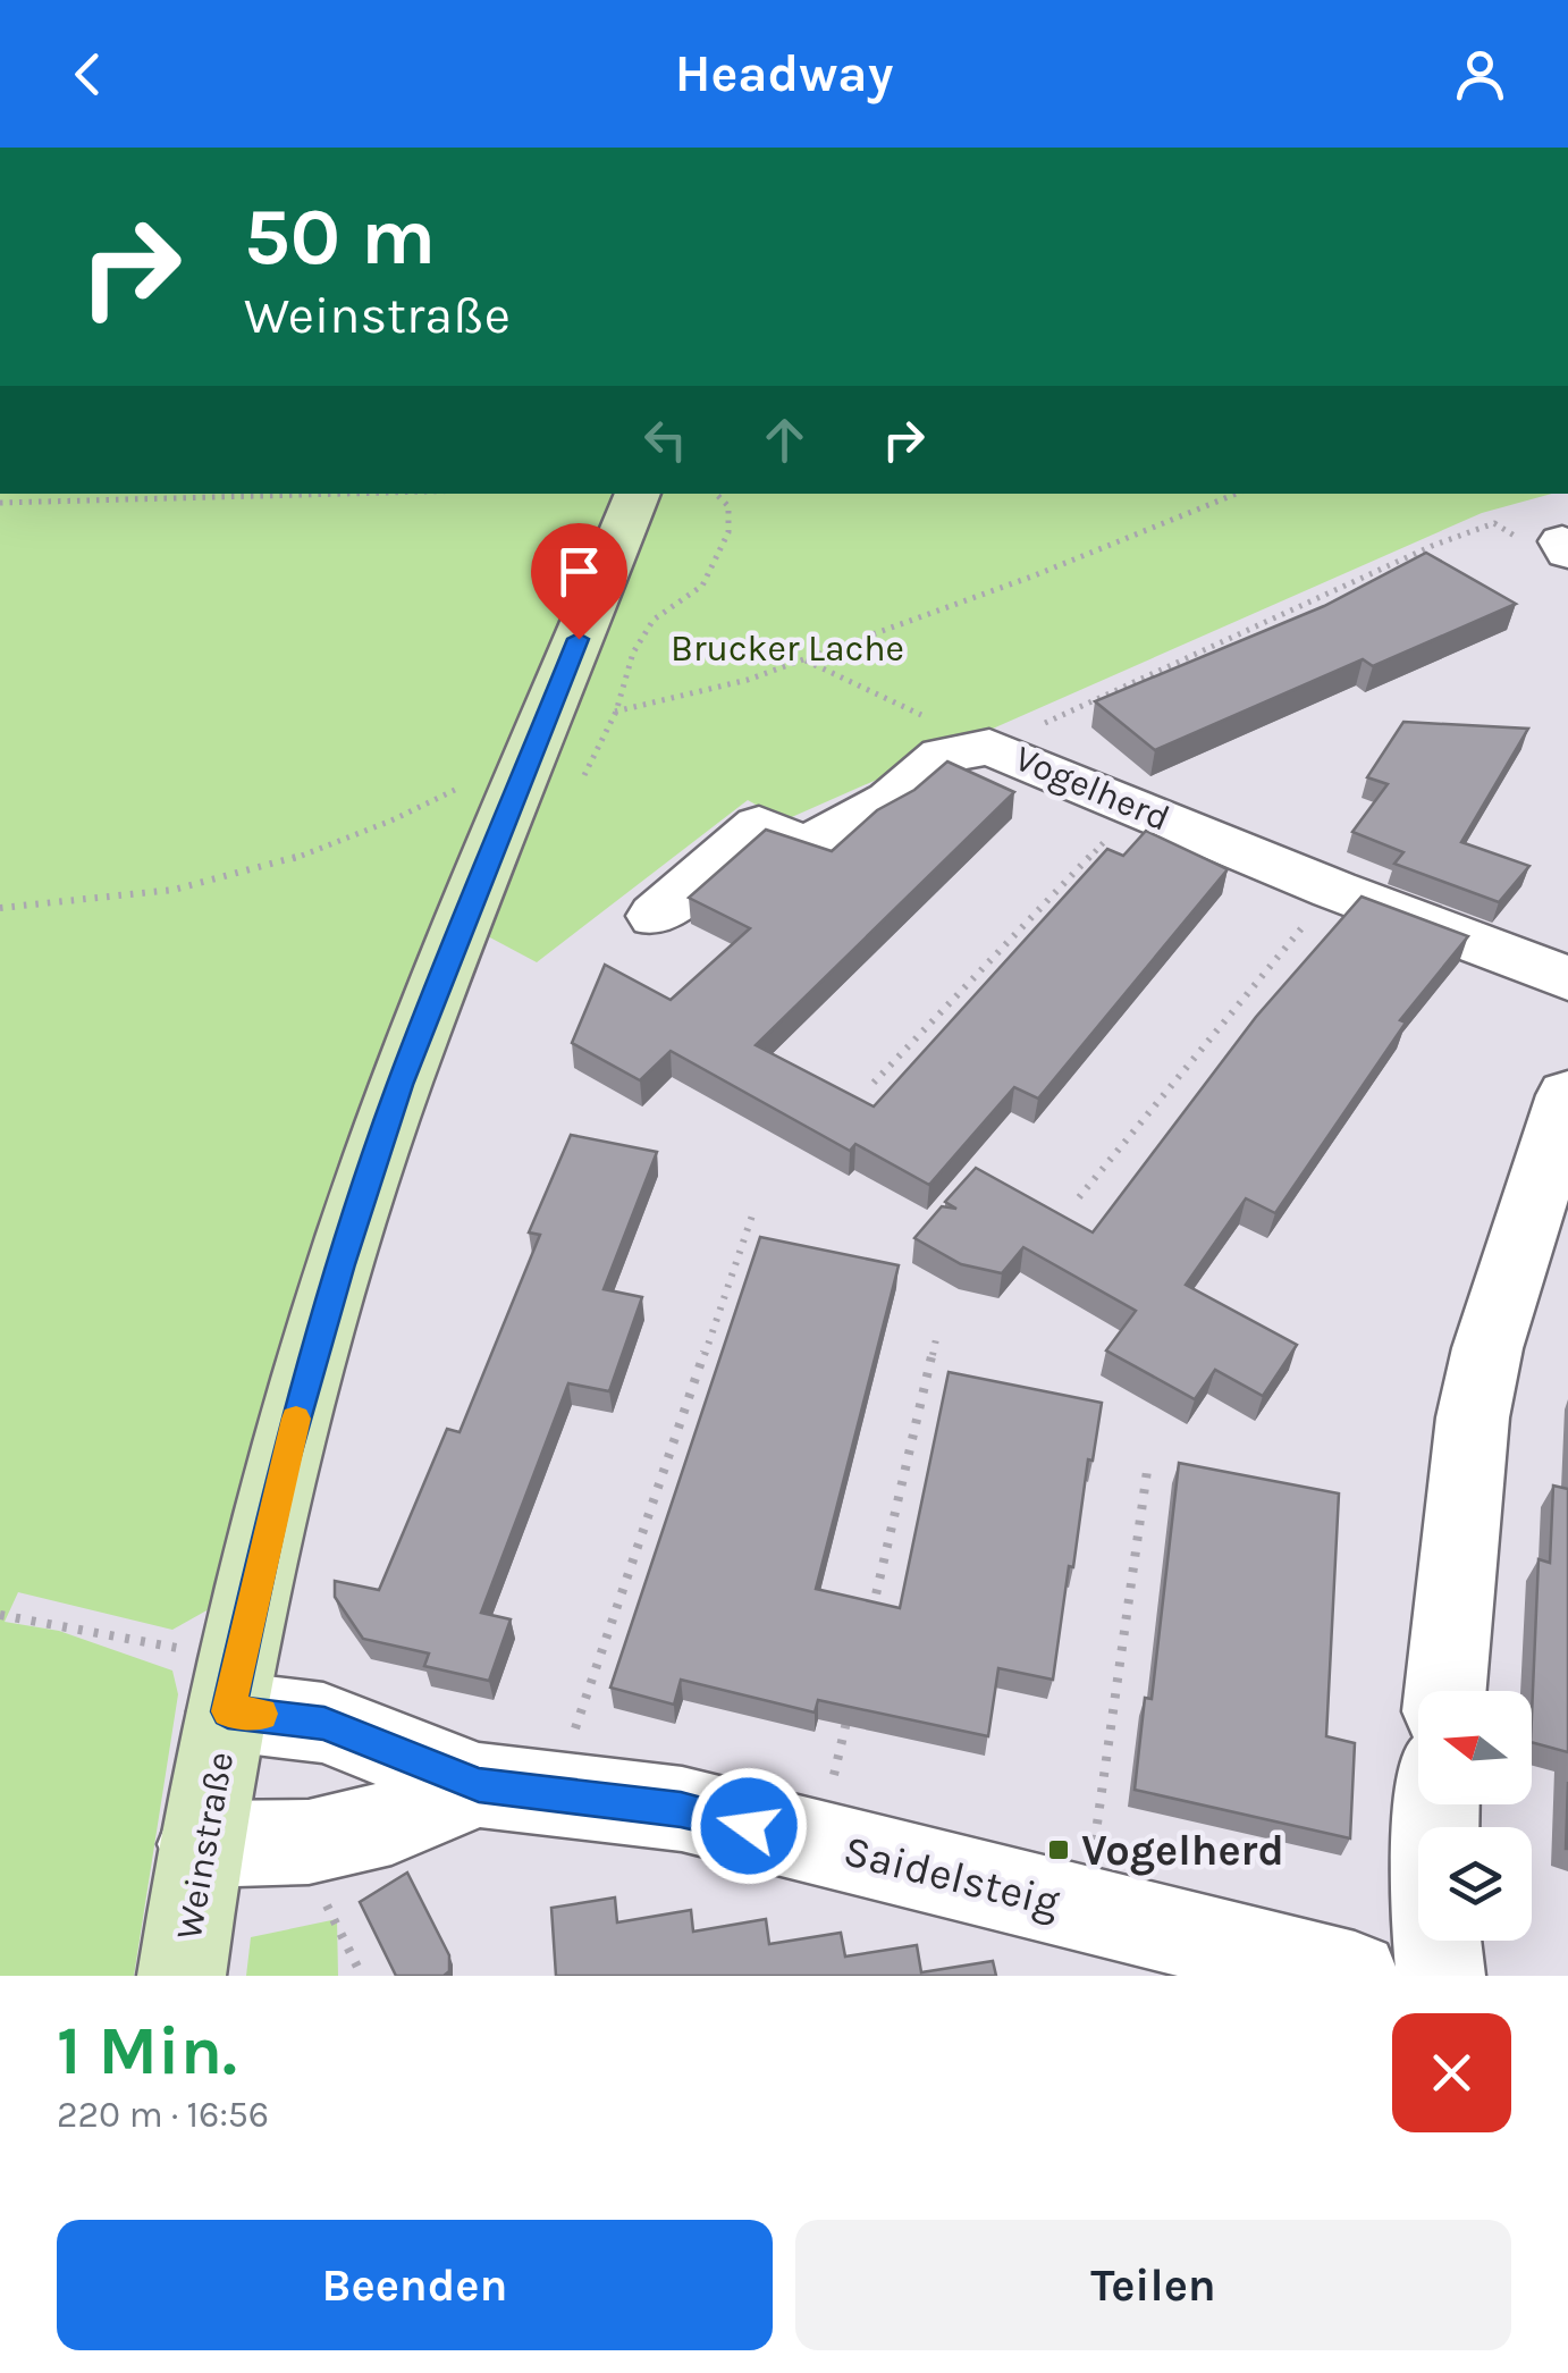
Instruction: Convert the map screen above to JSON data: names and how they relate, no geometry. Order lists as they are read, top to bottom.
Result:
{
  "streets": {
    "main road": ["Weinstraße"],
    "street": ["Vogelherd", "Saidelsteig"]
  },
  "crossings": [
    ["Weinstraße", "Saidelsteig"]
  ],
  "parks": ["Brucker Lache"],
  "places": {
    "transit": ["Vogelherd"]
  },
  "north": "left",
  "page": {
    "header": "Headway",
    "turn": ["50 m", "Weinstraße"],
    "heading": ["1 Min.", "220 m · 16:56"],
    "buttons": ["Beenden", "Teilen"]
  }
}
